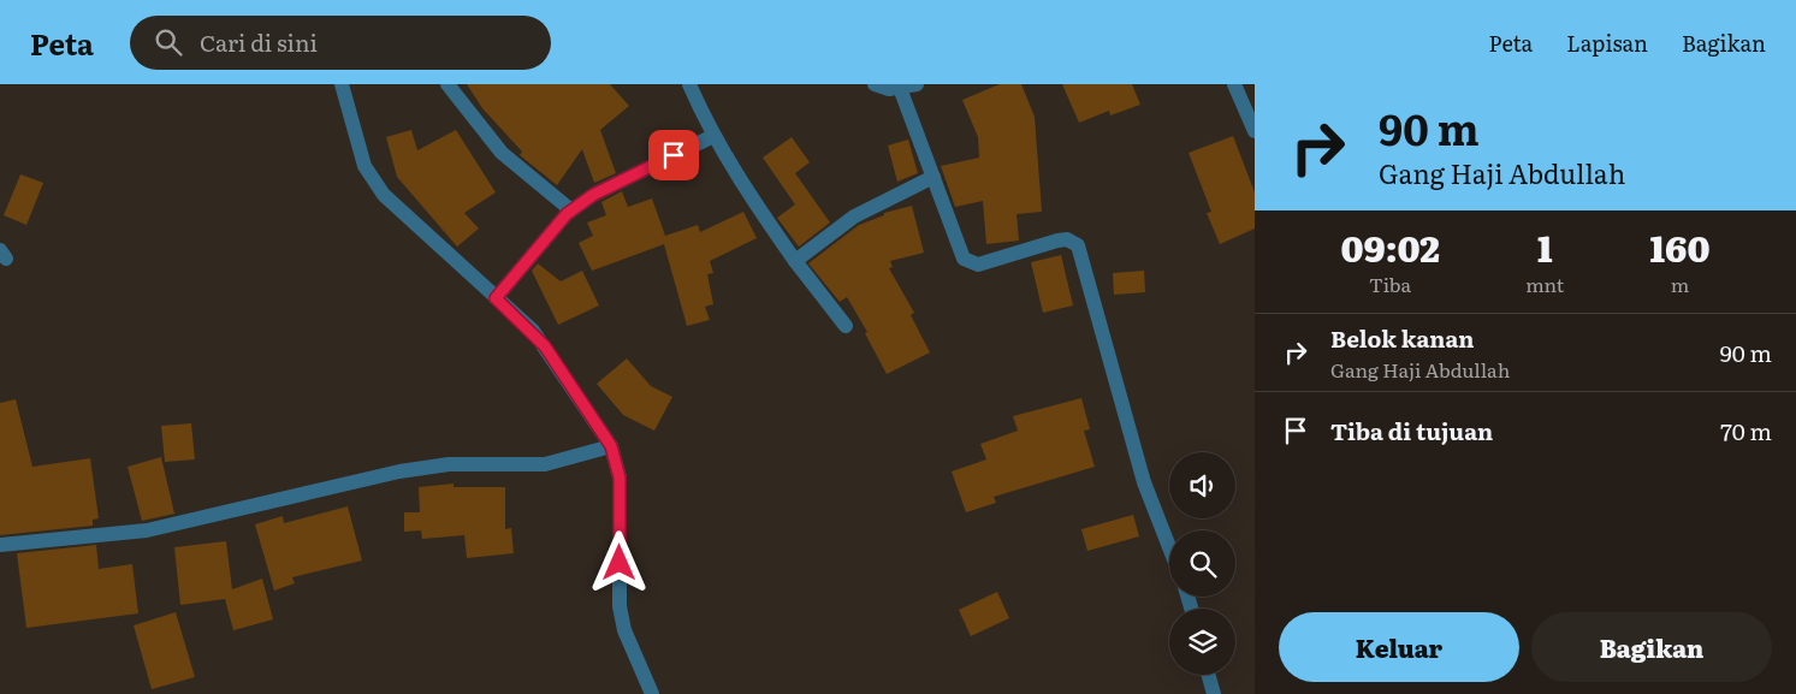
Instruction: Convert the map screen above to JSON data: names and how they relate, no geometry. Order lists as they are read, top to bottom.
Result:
{
  "page": {
    "header": "Peta",
    "search": "Cari di sini",
    "nav": ["Peta", "Lapisan", "Bagikan"],
    "turn": ["90 m", "Gang Haji Abdullah"],
    "eta": [
      "09:02",
      "Tiba",
      "1",
      "mnt",
      "160",
      "m"
    ],
    "list": [
      {
        "name": "Belok kanan",
        "note": "Gang Haji Abdullah",
        "value": "90 m"
      },
      {
        "name": "Tiba di tujuan",
        "value": "70 m"
      }
    ],
    "buttons": ["Keluar", "Bagikan"]
  }
}
